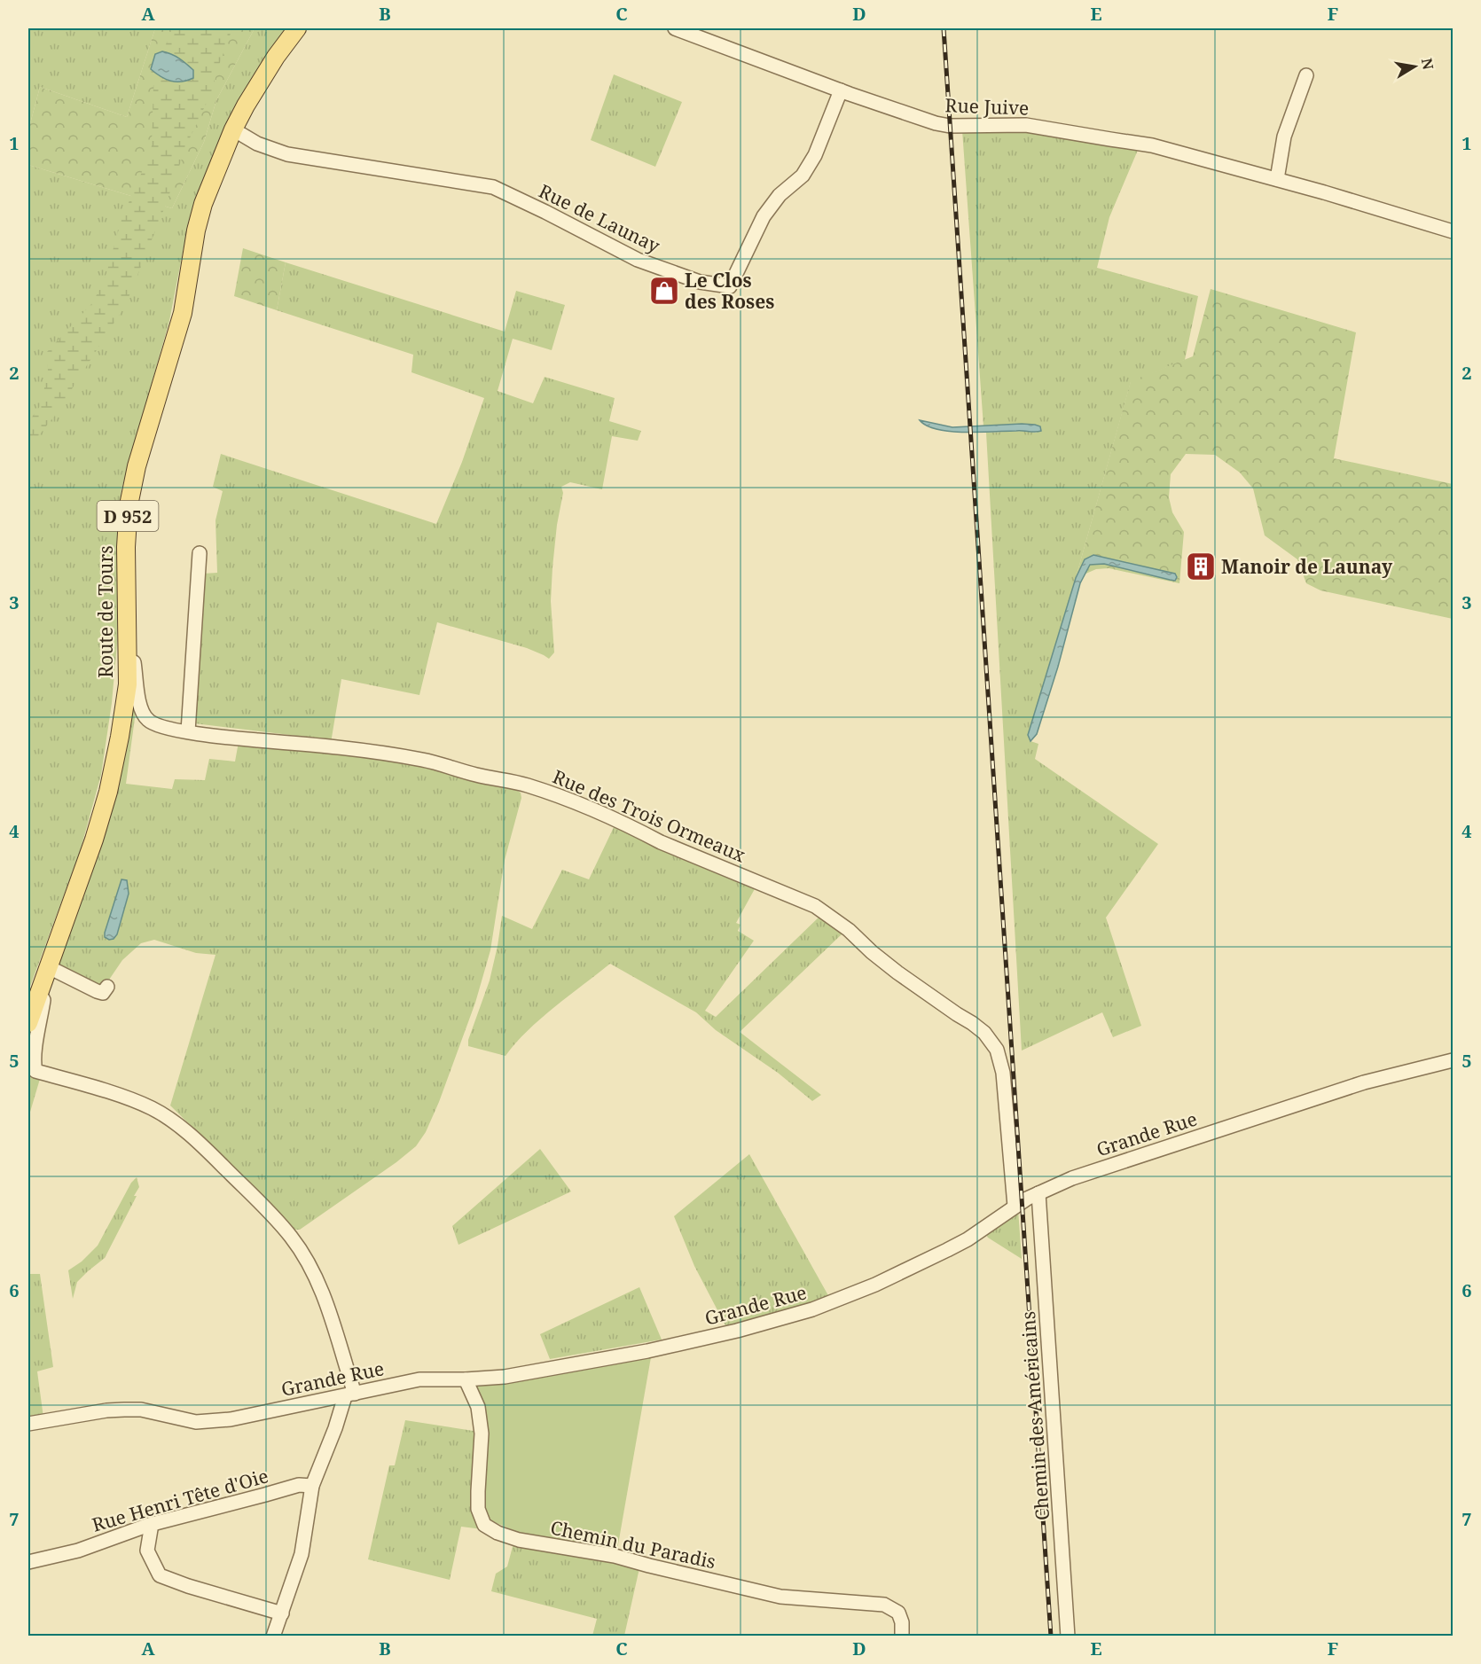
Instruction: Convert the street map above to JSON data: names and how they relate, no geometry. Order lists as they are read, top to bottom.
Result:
{
  "streets": {
    "main road": ["D 952", "Route de Tours"],
    "street": [
      "Rue Juive",
      "Rue de Launay",
      "Rue des Trois Ormeaux",
      "Grande Rue",
      "Chemin des Américains",
      "Rue Henri Tête d'Oie",
      "Chemin du Paradis"
    ]
  },
  "crossings": [
    ["Rue Juive", "Rue de Launay"],
    ["Rue de Launay", "Route de Tours"],
    ["Route de Tours", "Rue des Trois Ormeaux"],
    ["Rue des Trois Ormeaux", "Grande Rue"],
    ["Grande Rue", "Chemin des Américains"],
    ["Grande Rue", "Chemin du Paradis"]
  ],
  "places": {
    "shop": ["Le Clos des Roses"],
    "building": ["Manoir de Launay"]
  },
  "north": "right",
  "grid": {
    "columns": [
      "A",
      "B",
      "C",
      "D",
      "E",
      "F"
    ],
    "rows": [
      "1",
      "2",
      "3",
      "4",
      "5",
      "6",
      "7"
    ]
  }
}
